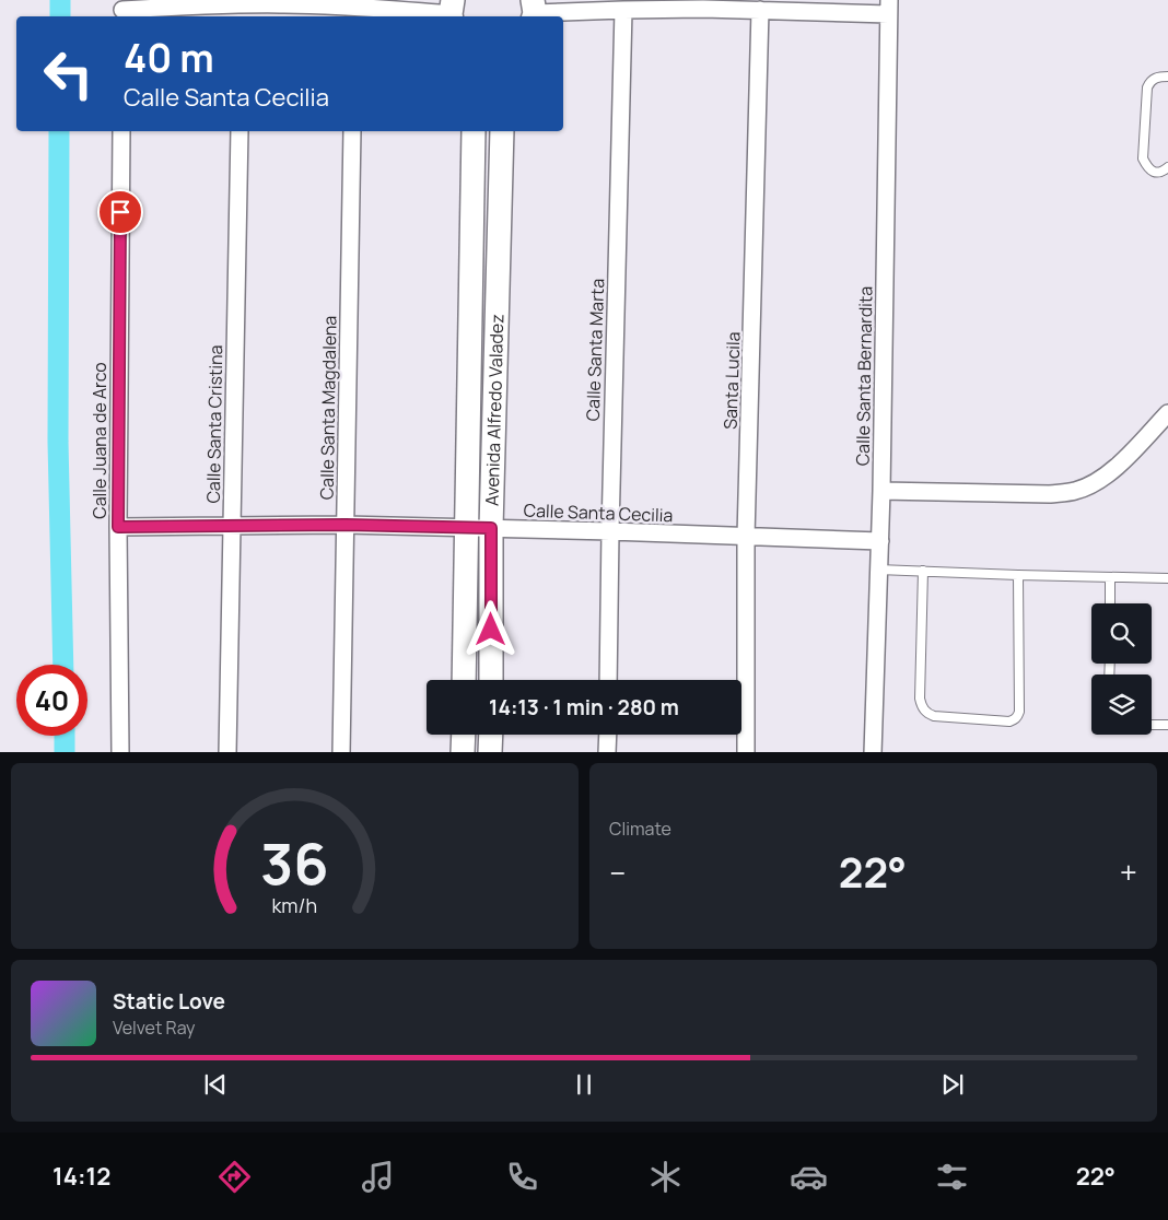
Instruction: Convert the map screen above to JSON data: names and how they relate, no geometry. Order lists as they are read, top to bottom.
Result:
{
  "streets": {
    "street": [
      "Calle Santa Marta",
      "Calle Santa Bernardita",
      "Santa Lucila",
      "Calle Santa Magdalena",
      "Avenida Alfredo Valadez",
      "Calle Santa Cristina",
      "Calle Juana de Arco",
      "Calle Santa Cecilia"
    ]
  },
  "crossings": [
    ["Calle Santa Marta", "Calle Santa Cecilia"],
    ["Calle Santa Bernardita", "Calle Santa Cecilia"],
    ["Santa Lucila", "Calle Santa Cecilia"],
    ["Calle Santa Magdalena", "Calle Santa Cecilia"],
    ["Avenida Alfredo Valadez", "Calle Santa Cecilia"],
    ["Calle Santa Cristina", "Calle Santa Cecilia"],
    ["Calle Juana de Arco", "Calle Santa Cecilia"]
  ],
  "page": {
    "turn": ["40 m", "Calle Santa Cecilia"],
    "limit": "40",
    "trip": "14:13 · 1 min · 280 m",
    "tile": "Climate",
    "heat": ["−", "22°", "+"],
    "song": ["Static Love", "Velvet Ray"],
    "tabs": ["14:12", "22°"],
    "gauge": ["36", "km/h"]
  }
}
